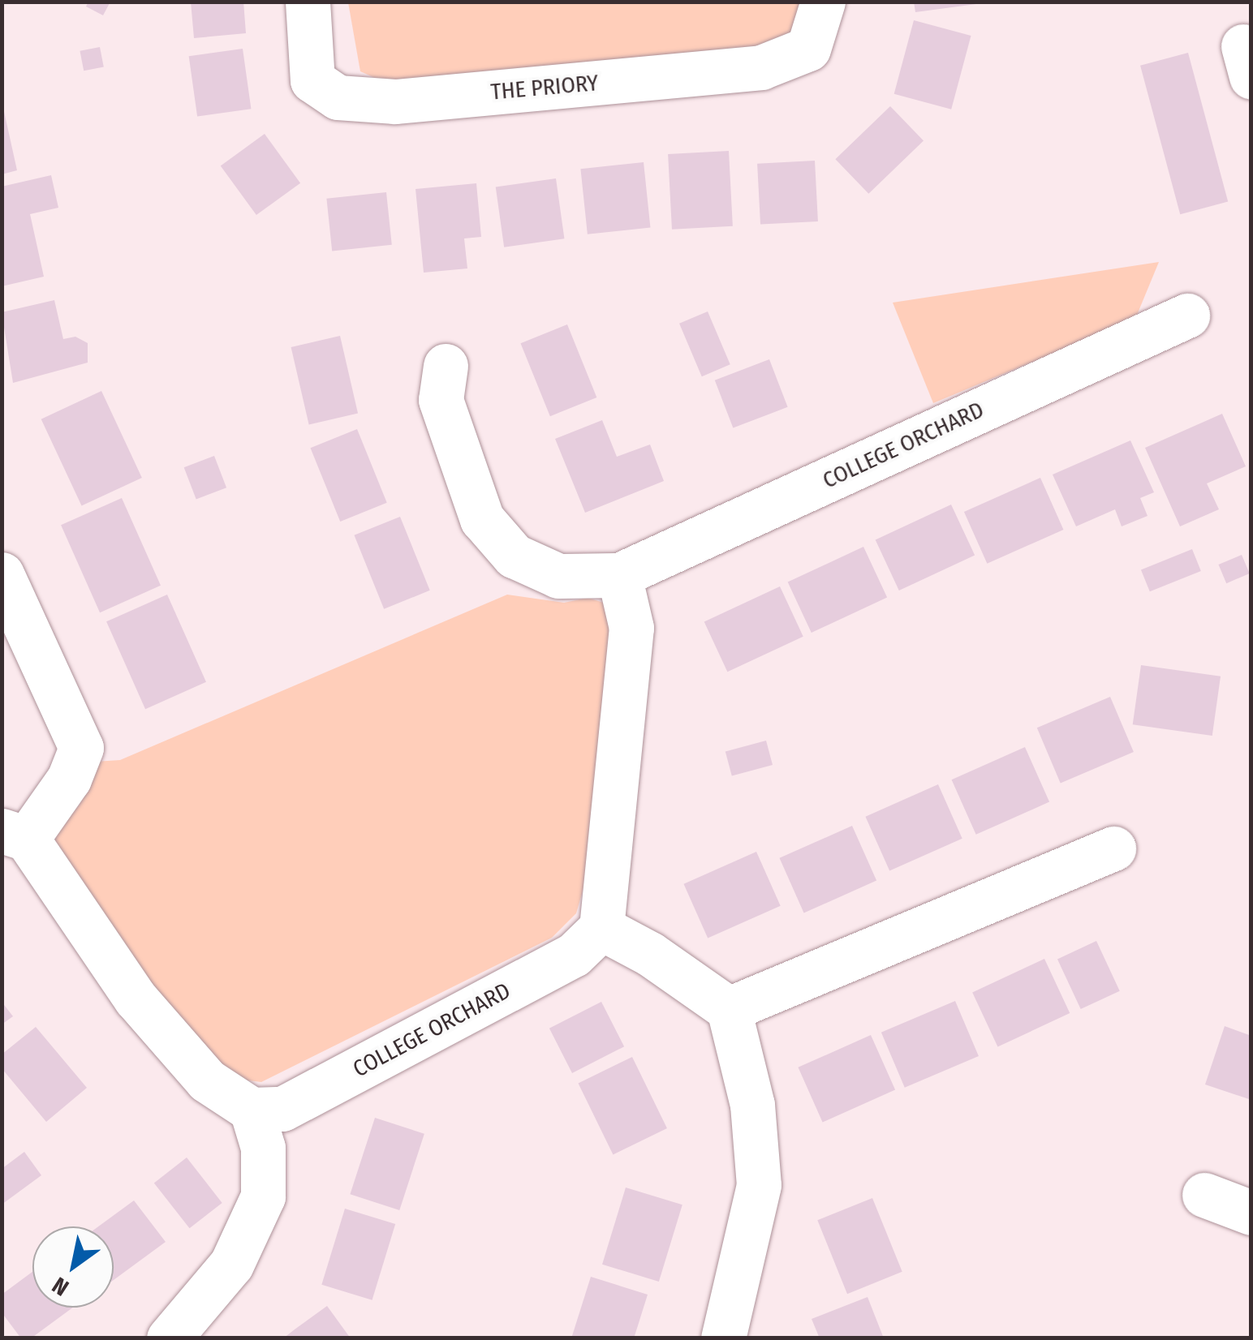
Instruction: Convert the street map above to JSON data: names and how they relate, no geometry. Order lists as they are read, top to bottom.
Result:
{
  "streets": {
    "street": ["THE PRIORY", "COLLEGE ORCHARD"]
  },
  "north": "bottom left"
}
